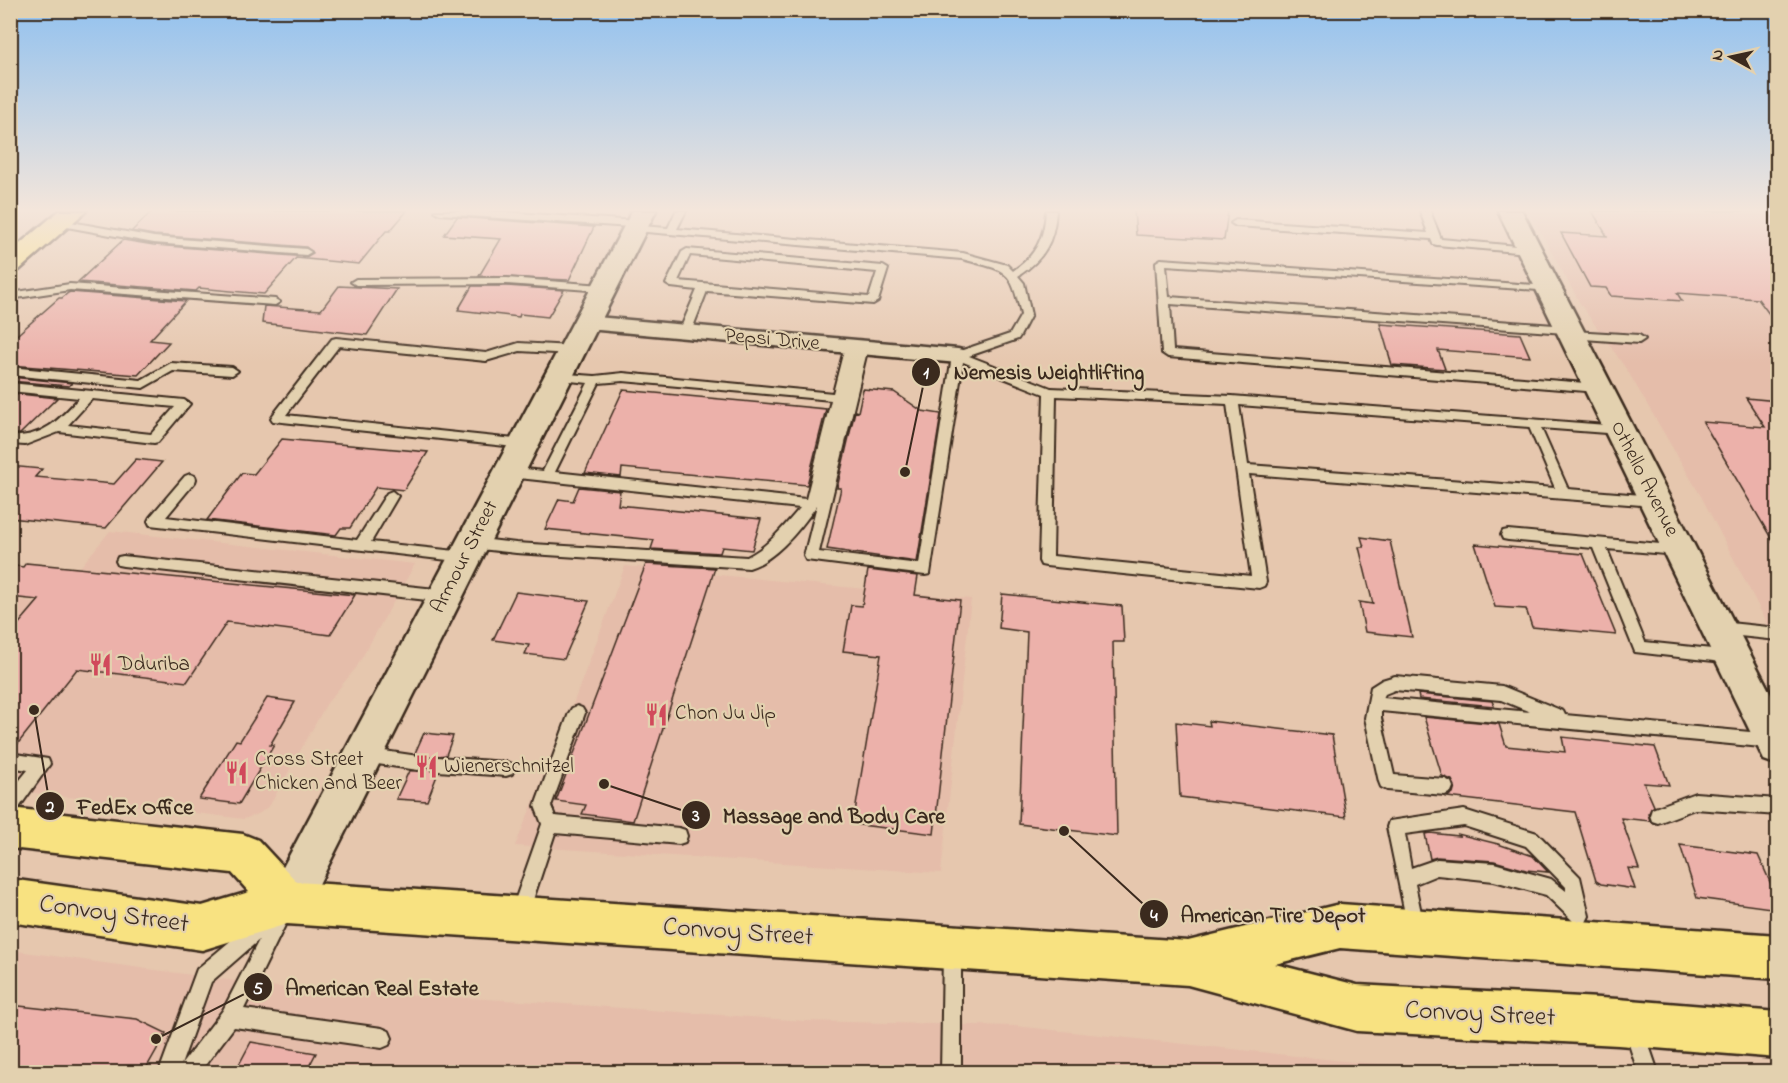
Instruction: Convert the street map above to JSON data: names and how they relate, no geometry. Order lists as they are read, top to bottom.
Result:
{
  "streets": {
    "main road": ["Convoy Street"],
    "street": ["Pepsi Drive", "Othello Avenue", "Armour Street"]
  },
  "crossings": [
    ["Pepsi Drive", "Armour Street"],
    ["Armour Street", "Convoy Street"]
  ],
  "places": {
    "other": [
      "Nemesis Weightlifting",
      "FedEx Office",
      "Massage and Body Care",
      "American Tire Depot",
      "American Real Estate"
    ],
    "restaurant": [
      "Dduriba",
      "Chon Ju Jip",
      "Wienerschnitzel",
      "Cross Street Chicken and Beer"
    ]
  },
  "north": "left"
}
